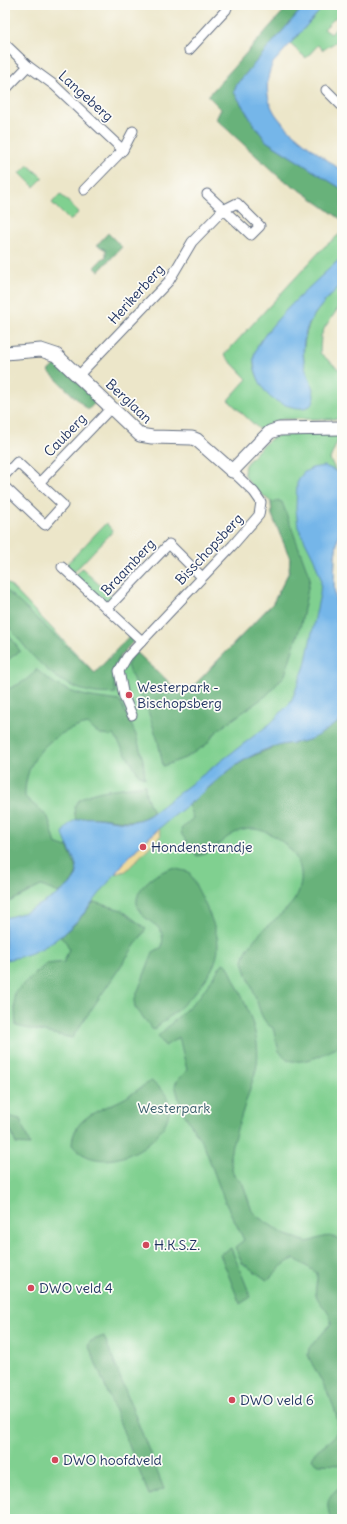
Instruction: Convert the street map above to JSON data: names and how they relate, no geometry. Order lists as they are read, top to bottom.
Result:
{
  "streets": {
    "street": [
      "Langeberg",
      "Herikerberg",
      "Berglaan",
      "Cauberg",
      "Bisschopsberg",
      "Braamberg"
    ]
  },
  "crossings": [
    ["Herikerberg", "Berglaan"],
    ["Berglaan", "Cauberg"],
    ["Berglaan", "Bisschopsberg"],
    ["Bisschopsberg", "Braamberg"]
  ],
  "parks": ["Westerpark"],
  "places": [
    "Westerpark - Bischopsberg",
    "Hondenstrandje",
    "H.K.S.Z.",
    "DWO veld 4",
    "DWO veld 6",
    "DWO hoofdveld"
  ]
}
